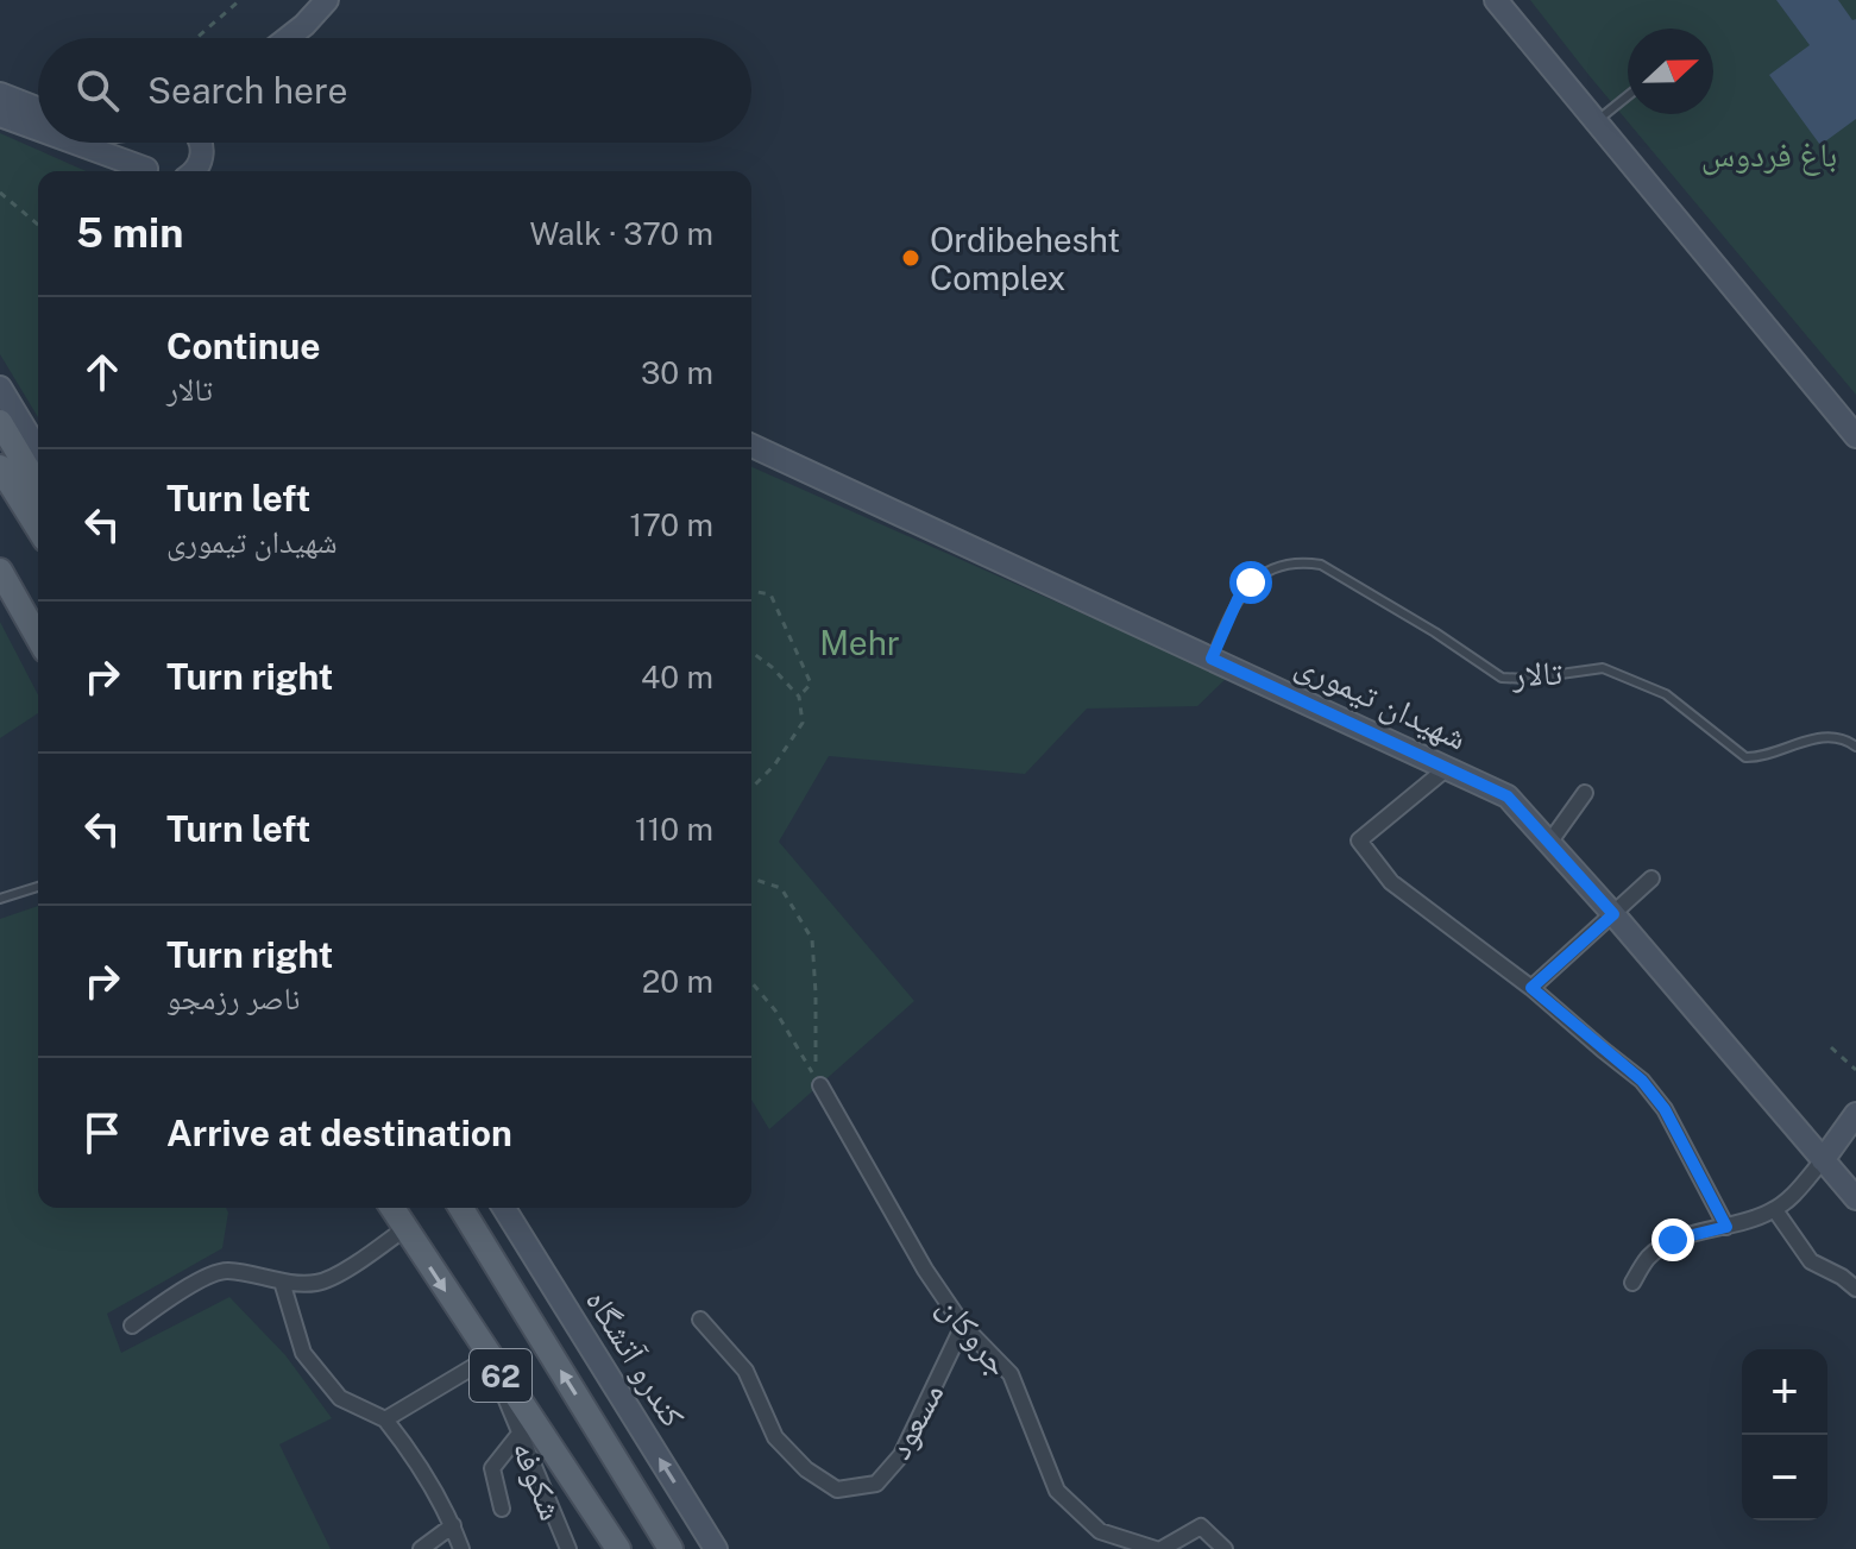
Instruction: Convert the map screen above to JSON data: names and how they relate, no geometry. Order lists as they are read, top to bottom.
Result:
{
  "streets": {
    "main road": ["شهیدان تیموری", "کندرو آتشگاه", "62"],
    "street": ["جروکان", "مسعود", "شکوفه"],
    "lane": ["تالار"]
  },
  "crossings": [
    ["تالار", "شهیدان تیموری"],
    ["جروکان", "مسعود"],
    ["62", "شکوفه"]
  ],
  "parks": ["باغ فردوس", "Mehr"],
  "places": ["Ordibehesht Complex"],
  "north": "right",
  "page": {
    "search": "Search here",
    "heading": ["5 min", "Walk · 370 m"],
    "list": [
      ["Continue", "تالار", "30 m"],
      ["Turn left", "شهیدان تیموری", "170 m"],
      ["Turn right", "40 m"],
      ["Turn left", "110 m"],
      ["Turn right", "ناصر رزمجو", "20 m"],
      "Arrive at destination"
    ],
    "map_buttons": ["+", "−"]
  }
}
